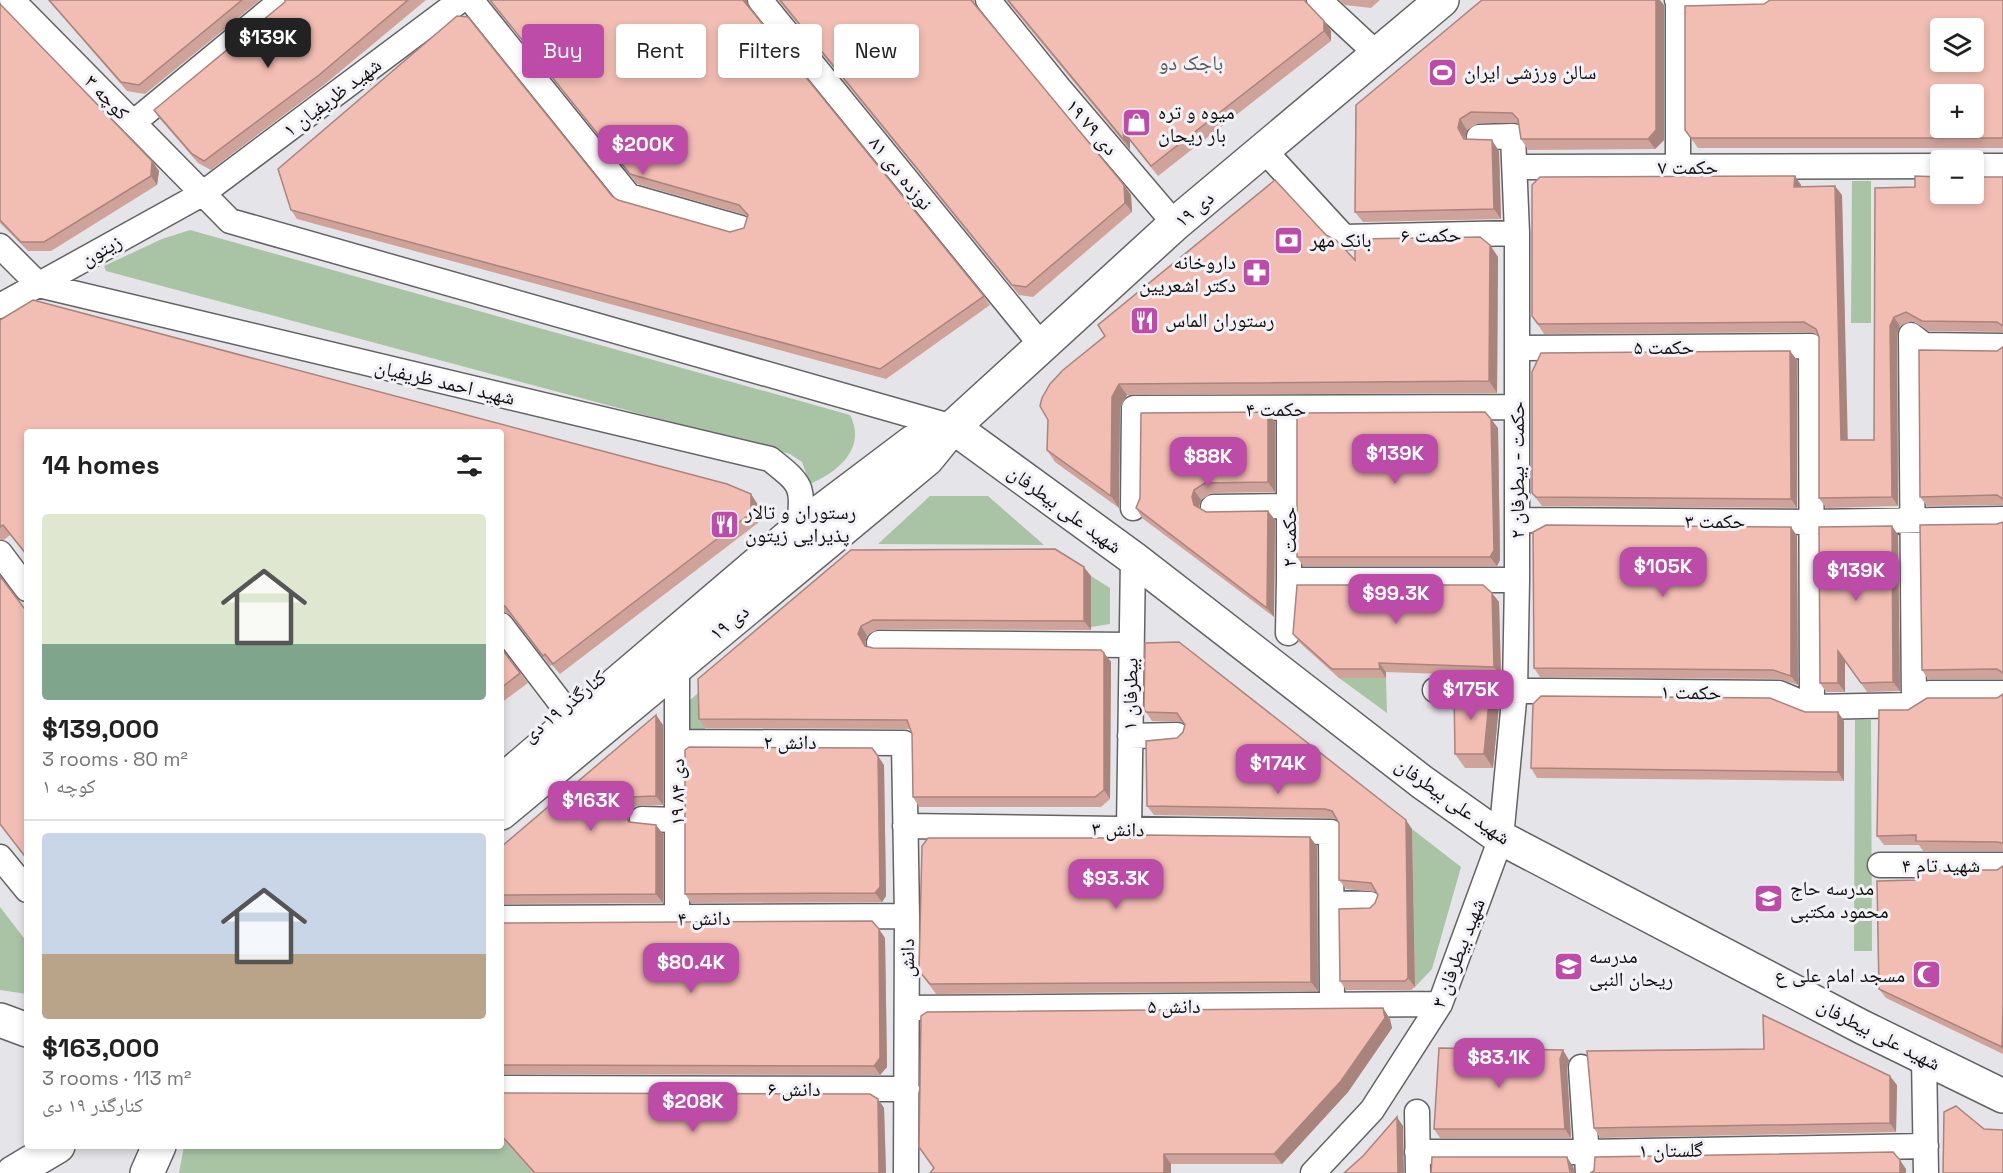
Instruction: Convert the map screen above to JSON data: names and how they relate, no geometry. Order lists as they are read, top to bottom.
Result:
{
  "streets": {
    "main road": ["۱۹ دی", "شهید علی بیطرفان", "کنارگذر ۱۹ دی"],
    "street": [
      "کوچه ۳",
      "شهید ظریفیان ۱",
      "۱۹ دی ۷۹",
      "حکمت ۷",
      "نوزده دی ۸۱",
      "حکمت ۶",
      "زيتون",
      "حکمت ۵",
      "شهید احمد ظریفیان",
      "حکمت ۴",
      "حکمت - بیطرفان ۲",
      "حکمت ۳",
      "حکمت ۲",
      "حکمت ۱",
      "بیطرفان ۱",
      "۲ دانش",
      "۱۹ دی ۸۴",
      "دانش ۳",
      "شهید تام ۴",
      "دانش ۴",
      "شهید بیطرفان ۳",
      "دانش",
      "دانش ۵",
      "۶ دانش",
      "گلستان ۱"
    ]
  },
  "crossings": [
    ["کوچه ۳", "شهید ظریفیان ۱"],
    ["کوچه ۳", "زيتون"],
    ["شهید ظریفیان ۱", "زيتون"],
    ["۱۹ دی ۷۹", "۱۹ دی"],
    ["حکمت ۷", "حکمت - بیطرفان ۲"],
    ["نوزده دی ۸۱", "۱۹ دی"],
    ["۱۹ دی", "حکمت ۶"],
    ["۱۹ دی", "شهید احمد ظریفیان"],
    ["۱۹ دی", "شهید علی بیطرفان"],
    ["۱۹ دی", "کنارگذر ۱۹ دی"],
    ["۱۹ دی", "۱۹ دی ۸۴"],
    ["حکمت ۶", "حکمت - بیطرفان ۲"],
    ["زيتون", "شهید احمد ظریفیان"],
    ["حکمت ۵", "حکمت - بیطرفان ۲"],
    ["حکمت ۵", "حکمت ۳"],
    ["حکمت ۴", "حکمت - بیطرفان ۲"],
    ["حکمت ۴", "حکمت ۲"],
    ["حکمت - بیطرفان ۲", "شهید علی بیطرفان"],
    ["حکمت - بیطرفان ۲", "حکمت ۳"],
    ["حکمت - بیطرفان ۲", "حکمت ۲"],
    ["حکمت - بیطرفان ۲", "حکمت ۱"],
    ["حکمت - بیطرفان ۲", "شهید بیطرفان ۳"],
    ["شهید علی بیطرفان", "بیطرفان ۱"],
    ["شهید علی بیطرفان", "شهید بیطرفان ۳"],
    ["بیطرفان ۱", "دانش ۳"],
    ["کنارگذر ۱۹ دی", "۱۹ دی ۸۴"],
    ["۲ دانش", "۱۹ دی ۸۴"],
    ["۲ دانش", "دانش"],
    ["۱۹ دی ۸۴", "دانش ۴"],
    ["دانش ۳", "دانش"],
    ["دانش ۴", "دانش"],
    ["شهید بیطرفان ۳", "دانش ۵"],
    ["دانش", "دانش ۵"],
    ["دانش", "۶ دانش"]
  ],
  "districts": ["باجک دو"],
  "places": {
    "sports": ["سالن ورزشی ایران"],
    "shop": ["میوه و تره بار ریحان"],
    "bank": ["بانک مهر"],
    "pharmacy": ["داروخانه دکتر اشعریین"],
    "restaurant": ["رستوران الماس", "رستوران و تالار پذیرایی زیتون"],
    "school or university": ["مدرسه حاج محمود مکتبی", "مدرسه ریحان النبی"],
    "mosque": ["مسجد امام علی ع"]
  },
  "page": {
    "map_buttons": ["+", "−"],
    "price": [
      "$139K",
      "$200K",
      "$139K",
      "$88K",
      "$105K",
      "$139K",
      "$99.3K",
      "$175K",
      "$174K",
      "$163K",
      "$93.3K",
      "$80.4K",
      "$83.1K",
      "$208K"
    ],
    "chip": [
      "Buy",
      "Rent",
      "Filters",
      "New"
    ],
    "heading": "14 homes",
    "list": [
      {
        "name": "$139,000",
        "note": "3 rooms · 80 m² · کوچه ۱"
      },
      {
        "name": "$163,000",
        "note": "3 rooms · 113 m² · کنارگذر ۱۹ دی"
      }
    ]
  }
}
